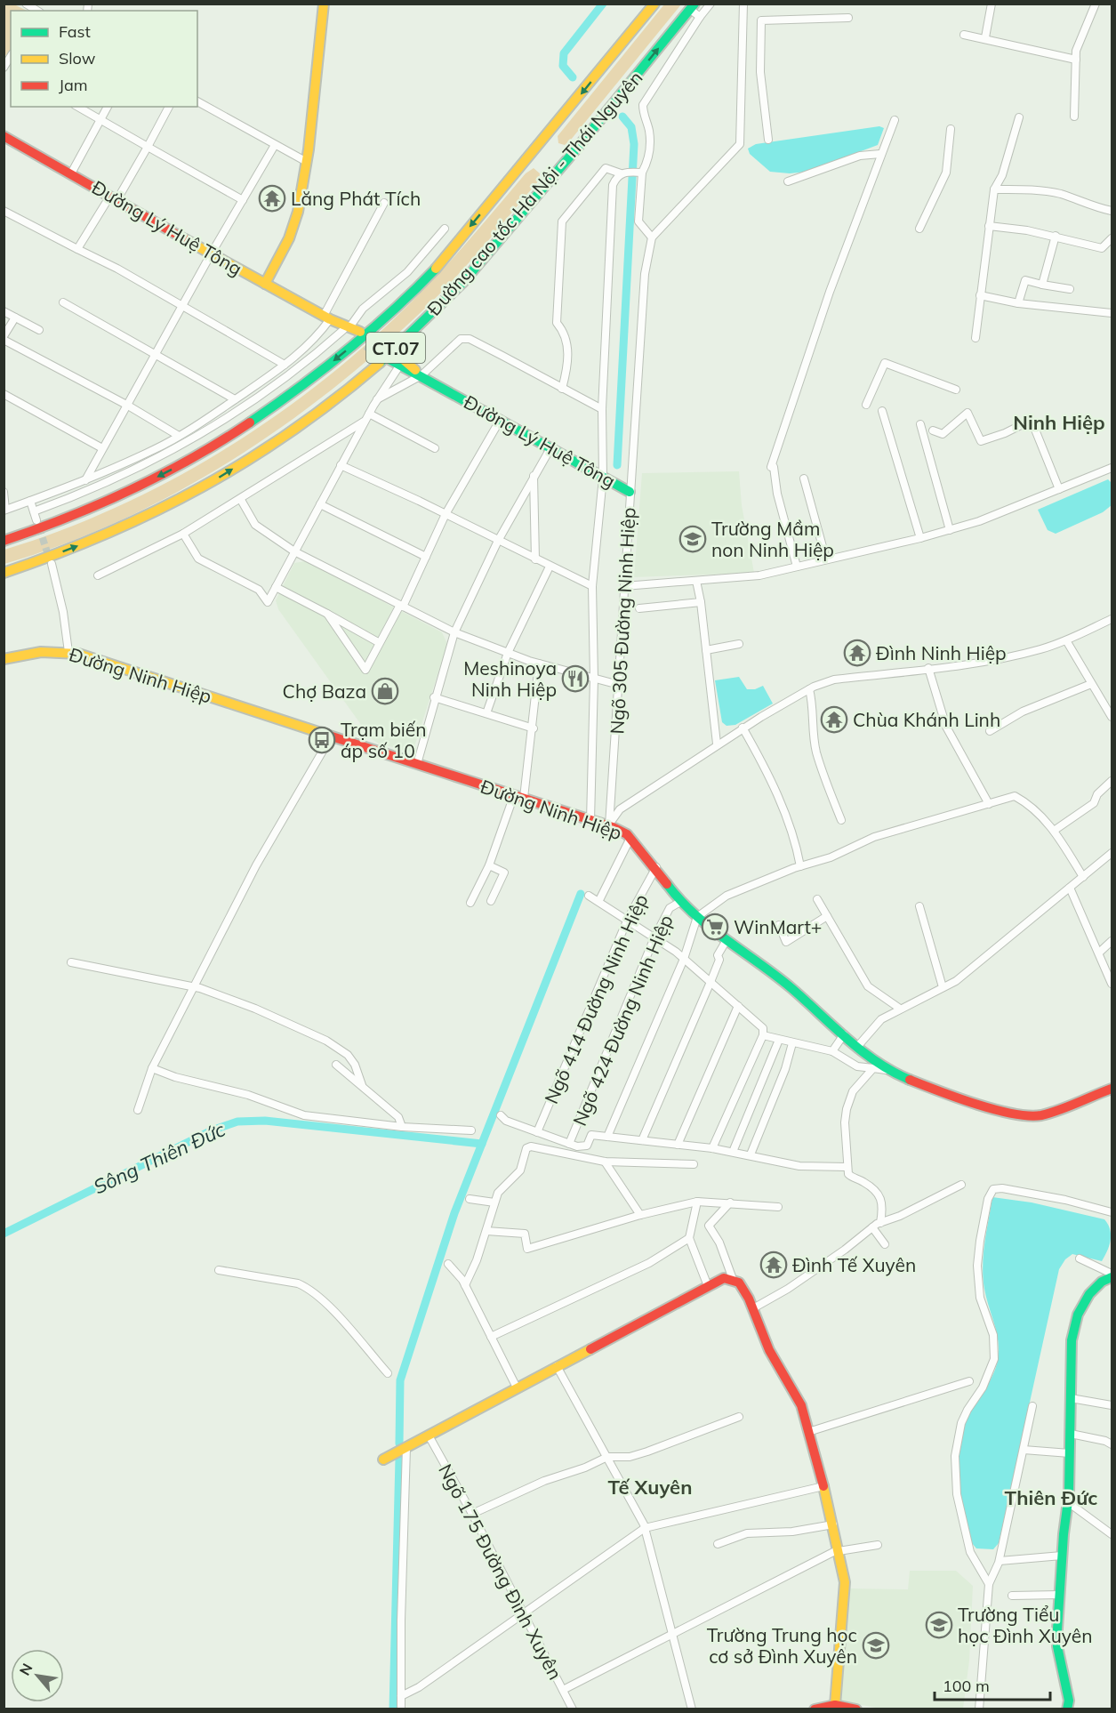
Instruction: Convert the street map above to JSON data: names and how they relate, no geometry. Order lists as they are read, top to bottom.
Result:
{
  "streets": {
    "main road": [
      "Đường cao tốc Hà Nội - Thái Nguyên",
      "Đường Lý Huệ Tông",
      "CT.07",
      "Đường Ninh Hiệp"
    ],
    "street": [
      "Ngõ 305 Đường Ninh Hiệp",
      "Ngõ 414 Đường Ninh Hiệp",
      "Ngõ 424 Đường Ninh Hiệp",
      "Ngõ 175 Đường Đình Xuyên"
    ]
  },
  "crossings": [
    ["Đường Lý Huệ Tông", "Ngõ 305 Đường Ninh Hiệp"],
    ["Ngõ 305 Đường Ninh Hiệp", "Đường Ninh Hiệp"],
    ["Đường Ninh Hiệp", "Ngõ 414 Đường Ninh Hiệp"],
    ["Đường Ninh Hiệp", "Ngõ 424 Đường Ninh Hiệp"]
  ],
  "districts": ["Ninh Hiệp", "Tế Xuyên", "Thiên Đức"],
  "water": ["Sông Thiên Đức"],
  "places": {
    "temple": [
      "Lăng Phát Tích",
      "Đình Ninh Hiệp",
      "Chùa Khánh Linh",
      "Đình Tế Xuyên"
    ],
    "school or university": ["Trường Mầm non Ninh Hiệp", "Trường Tiểu học Đình Xuyên", "Trường Trung học cơ sở Đình Xuyên"],
    "restaurant": ["Meshinoya Ninh Hiệp"],
    "shop": ["Chợ Baza"],
    "bus stop": ["Trạm biến áp số 10"],
    "supermarket": ["WinMart+"]
  },
  "legend": ["Fast", "Slow", "Jam"],
  "scale_bar": "100 m",
  "north": "top left"
}
